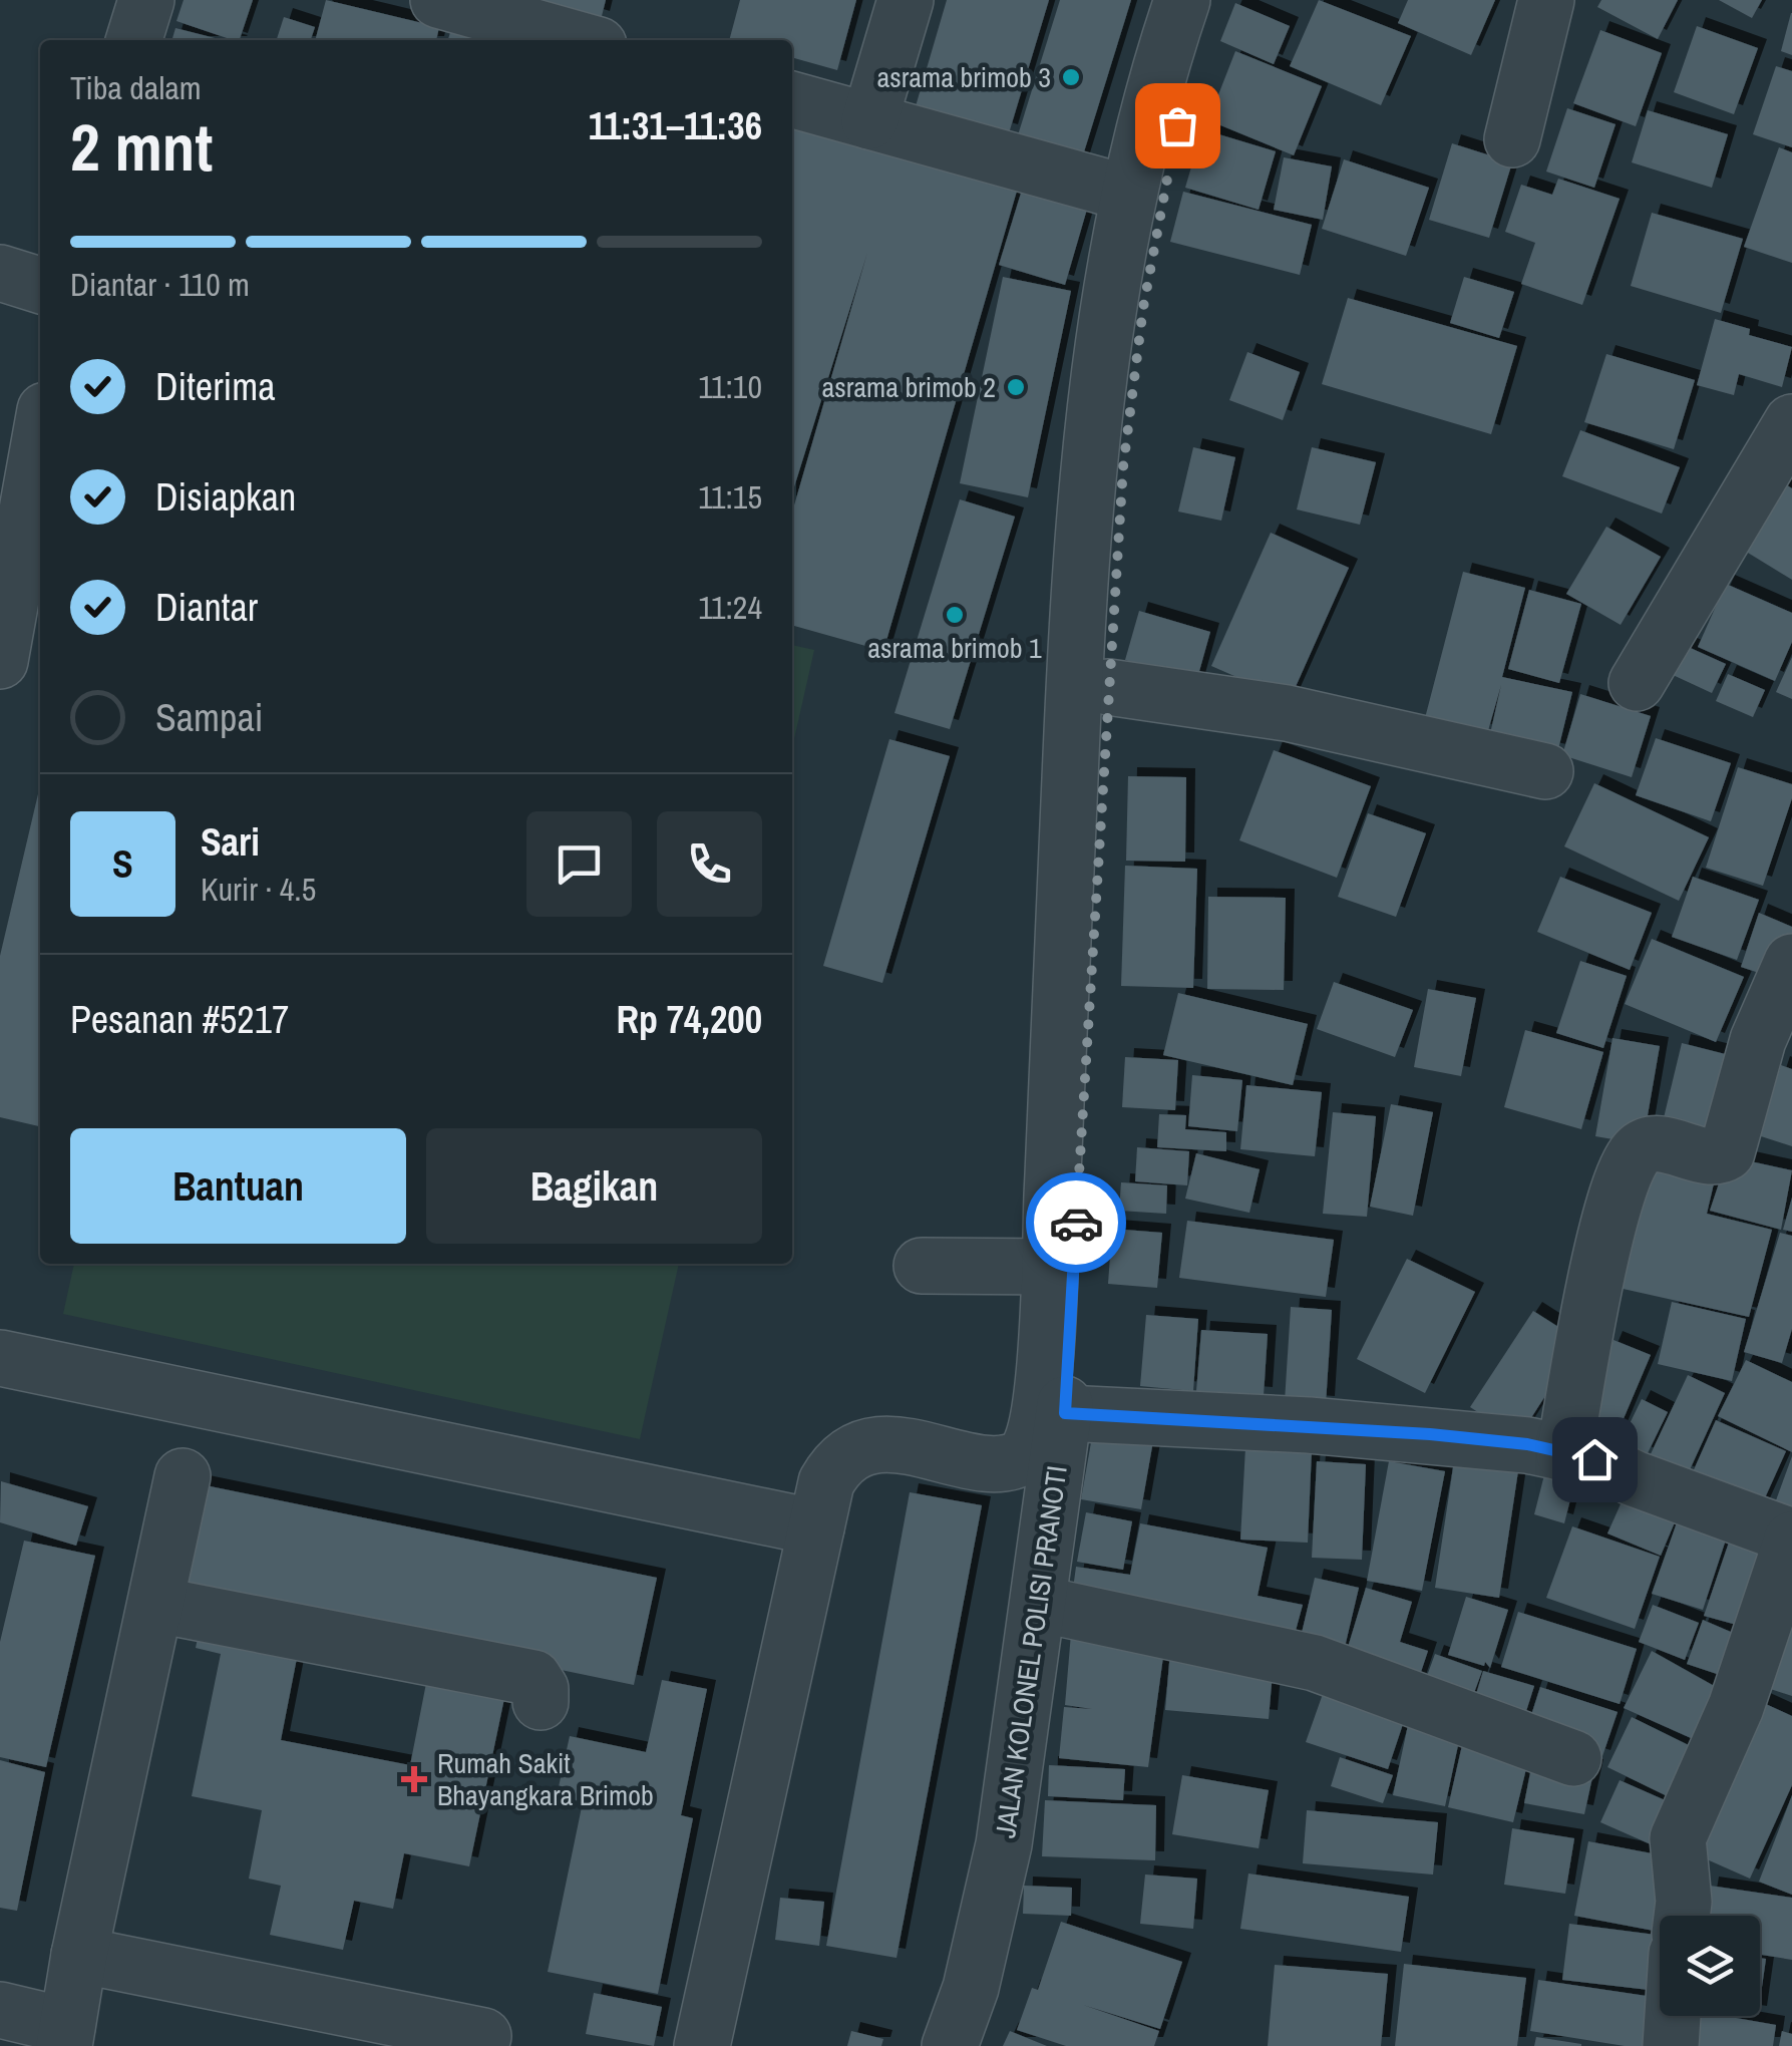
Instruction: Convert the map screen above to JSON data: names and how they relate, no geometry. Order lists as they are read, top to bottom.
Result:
{
  "streets": {
    "street": ["JALAN KOLONEL POLISI PRANOTI"]
  },
  "places": {
    "other": ["asrama brimob 3", "asrama brimob 2", "asrama brimob 1"],
    "health": ["Rumah Sakit Bhayangkara Brimob"]
  },
  "page": {
    "heading": ["2 mnt", "Tiba dalam", "11:31–11:36"],
    "panel": [
      "Sari",
      "Kurir · 4.5",
      "Pesanan #5217",
      "Rp 74,200"
    ],
    "bar": "Diantar · 110 m",
    "list": [
      ["Diterima", "11:10"],
      ["Disiapkan", "11:15"],
      ["Diantar", "11:24"],
      "Sampai"
    ],
    "round": "S",
    "buttons": ["Bantuan", "Bagikan"]
  }
}
